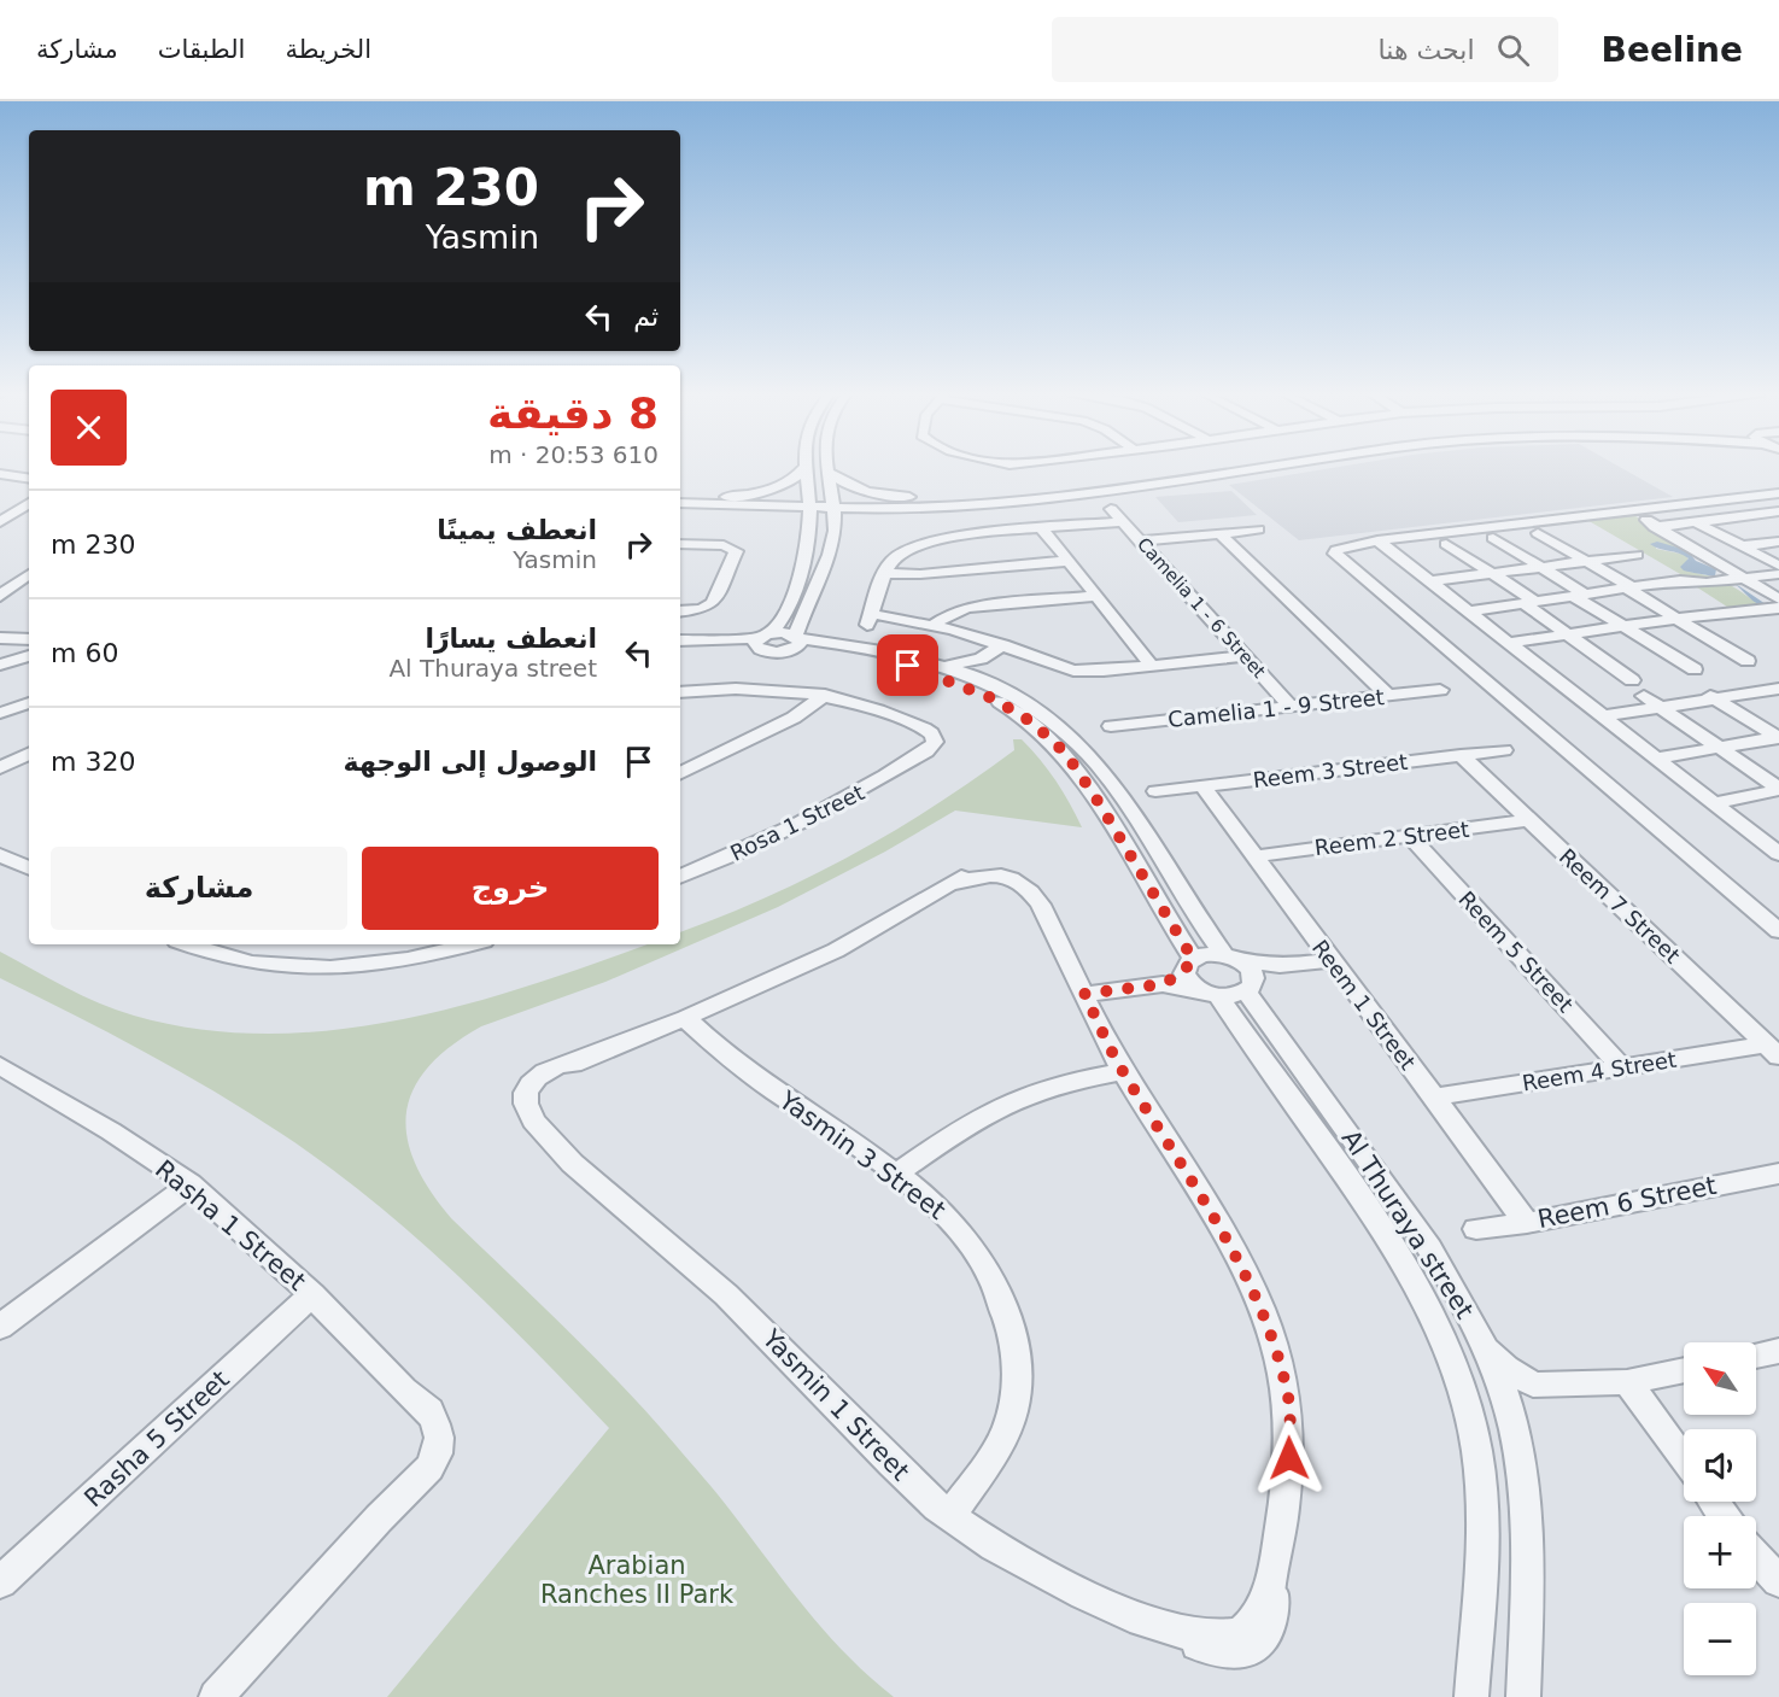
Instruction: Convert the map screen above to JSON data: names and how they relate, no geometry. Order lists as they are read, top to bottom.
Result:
{
  "streets": {
    "street": [
      "Camelia 1 - 6 Street",
      "Camelia 1 - 9 Street",
      "Reem 3 Street",
      "Rosa 1 Street",
      "Reem 2 Street",
      "Reem 7 Street",
      "Reem 5 Street",
      "Reem 1 Street",
      "Reem 4 Street",
      "Yasmin 3 Street",
      "Reem 6 Street",
      "Al Thuraya street",
      "Rasha 1 Street",
      "Yasmin 1 Street",
      "Rasha 5 Street"
    ]
  },
  "crossings": [
    ["Camelia 1 - 6 Street", "Camelia 1 - 9 Street"],
    ["Reem 3 Street", "Reem 7 Street"],
    ["Reem 3 Street", "Reem 1 Street"],
    ["Reem 2 Street", "Reem 7 Street"],
    ["Reem 2 Street", "Reem 5 Street"],
    ["Reem 2 Street", "Reem 1 Street"],
    ["Reem 7 Street", "Reem 4 Street"],
    ["Reem 5 Street", "Reem 4 Street"],
    ["Reem 1 Street", "Reem 4 Street"],
    ["Reem 1 Street", "Reem 6 Street"],
    ["Yasmin 3 Street", "Yasmin 1 Street"],
    ["Rasha 1 Street", "Rasha 5 Street"]
  ],
  "parks": ["Arabian Ranches II Park"],
  "north": "top left",
  "page": {
    "header": "Beeline",
    "search": "ابحث هنا",
    "nav": ["الخريطة", "الطبقات", "مشاركة"],
    "turn": ["230 m", "Yasmin"],
    "then": "ثم",
    "heading": ["8 دقيقة", "610 m · 20:53"],
    "list": [
      {
        "name": "انعطف يمينًا",
        "note": "Yasmin",
        "value": "230 m"
      },
      {
        "name": "انعطف يسارًا",
        "note": "Al Thuraya street",
        "value": "60 m"
      },
      {
        "name": "الوصول إلى الوجهة",
        "value": "320 m"
      }
    ],
    "buttons": ["خروج", "مشاركة"],
    "map_buttons": ["+", "−"]
  }
}
